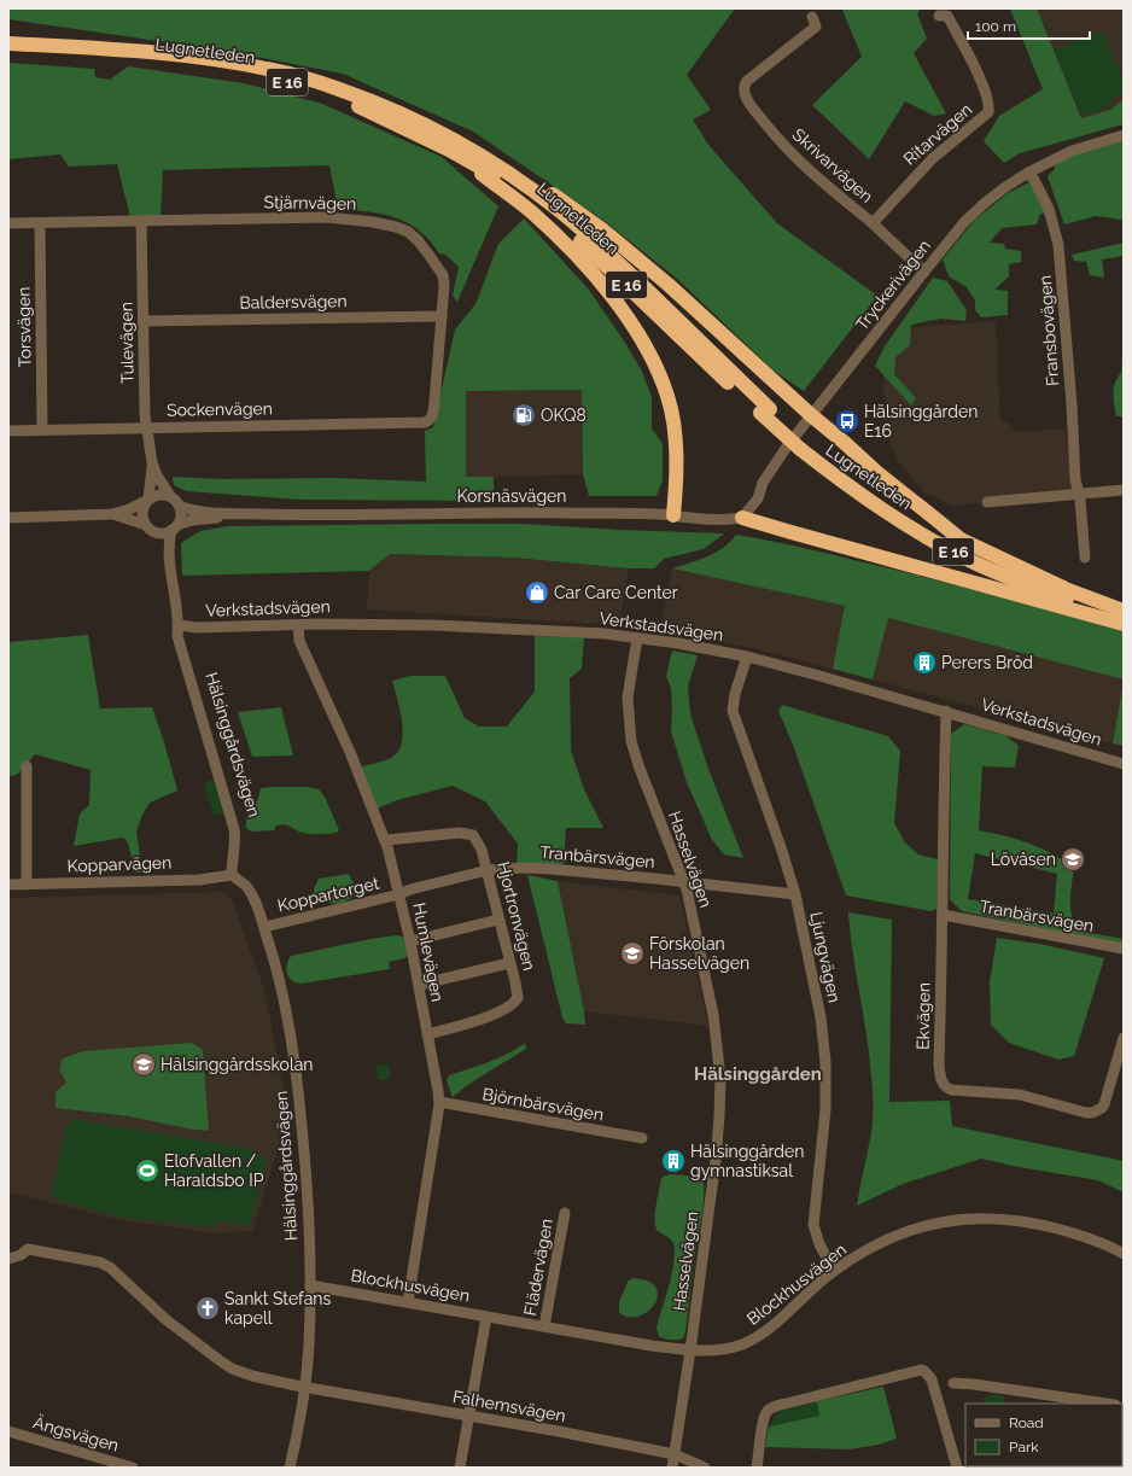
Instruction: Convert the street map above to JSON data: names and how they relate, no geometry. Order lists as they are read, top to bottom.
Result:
{
  "streets": {
    "highway": ["Lugnetleden", "E 16"],
    "street": [
      "Ritarvägen",
      "Skrivarvägen",
      "Stjärnvägen",
      "Tryckerivägen",
      "Baldersvägen",
      "Torsvägen",
      "Fransbovägen",
      "Tulevägen",
      "Sockenvägen",
      "Korsnäsvägen",
      "Verkstadsvägen",
      "Hälsinggårdsvägen",
      "Tranbärsvägen",
      "Hasselvägen",
      "Kopparvägen",
      "Koppartorget",
      "Hjortronvägen",
      "Humlevägen",
      "Ljungvägen",
      "Ekvägen",
      "Björnbärsvägen",
      "Flädervägen",
      "Blockhusvägen",
      "Falhemsvägen",
      "Ängsvägen"
    ]
  },
  "crossings": [
    ["Lugnetleden", "E 16"],
    ["E 16", "Tryckerivägen"],
    ["E 16", "Korsnäsvägen"],
    ["Ritarvägen", "Skrivarvägen"],
    ["Skrivarvägen", "Tryckerivägen"],
    ["Stjärnvägen", "Baldersvägen"],
    ["Stjärnvägen", "Torsvägen"],
    ["Stjärnvägen", "Tulevägen"],
    ["Stjärnvägen", "Sockenvägen"],
    ["Tryckerivägen", "Fransbovägen"],
    ["Tryckerivägen", "Korsnäsvägen"],
    ["Baldersvägen", "Tulevägen"],
    ["Torsvägen", "Sockenvägen"],
    ["Tulevägen", "Sockenvägen"],
    ["Tulevägen", "Korsnäsvägen"],
    ["Tulevägen", "Hälsinggårdsvägen"],
    ["Korsnäsvägen", "Hälsinggårdsvägen"],
    ["Verkstadsvägen", "Hälsinggårdsvägen"],
    ["Verkstadsvägen", "Hasselvägen"],
    ["Verkstadsvägen", "Humlevägen"],
    ["Verkstadsvägen", "Ljungvägen"],
    ["Verkstadsvägen", "Ekvägen"],
    ["Hälsinggårdsvägen", "Kopparvägen"],
    ["Hälsinggårdsvägen", "Koppartorget"],
    ["Hälsinggårdsvägen", "Blockhusvägen"],
    ["Hälsinggårdsvägen", "Falhemsvägen"],
    ["Tranbärsvägen", "Hasselvägen"],
    ["Tranbärsvägen", "Koppartorget"],
    ["Tranbärsvägen", "Hjortronvägen"],
    ["Tranbärsvägen", "Humlevägen"],
    ["Tranbärsvägen", "Ljungvägen"],
    ["Tranbärsvägen", "Ekvägen"],
    ["Hasselvägen", "Blockhusvägen"],
    ["Hasselvägen", "Falhemsvägen"],
    ["Koppartorget", "Humlevägen"],
    ["Hjortronvägen", "Humlevägen"],
    ["Humlevägen", "Björnbärsvägen"],
    ["Humlevägen", "Blockhusvägen"],
    ["Ljungvägen", "Blockhusvägen"],
    ["Flädervägen", "Blockhusvägen"]
  ],
  "districts": ["Hälsinggården"],
  "places": {
    "fuel station": ["OKQ8"],
    "bus stop": ["Hälsinggården E16"],
    "shop": ["Car Care Center"],
    "building": ["Perers Bröd", "Hälsinggården gymnastiksal"],
    "school or university": ["Lövåsen", "Förskolan Hasselvägen", "Hälsinggårdsskolan"],
    "sports": ["Elofvallen / Haraldsbo IP"],
    "church": ["Sankt Stefans kapell"]
  },
  "legend": ["Road", "Park"],
  "scale_bar": "100 m"
}
